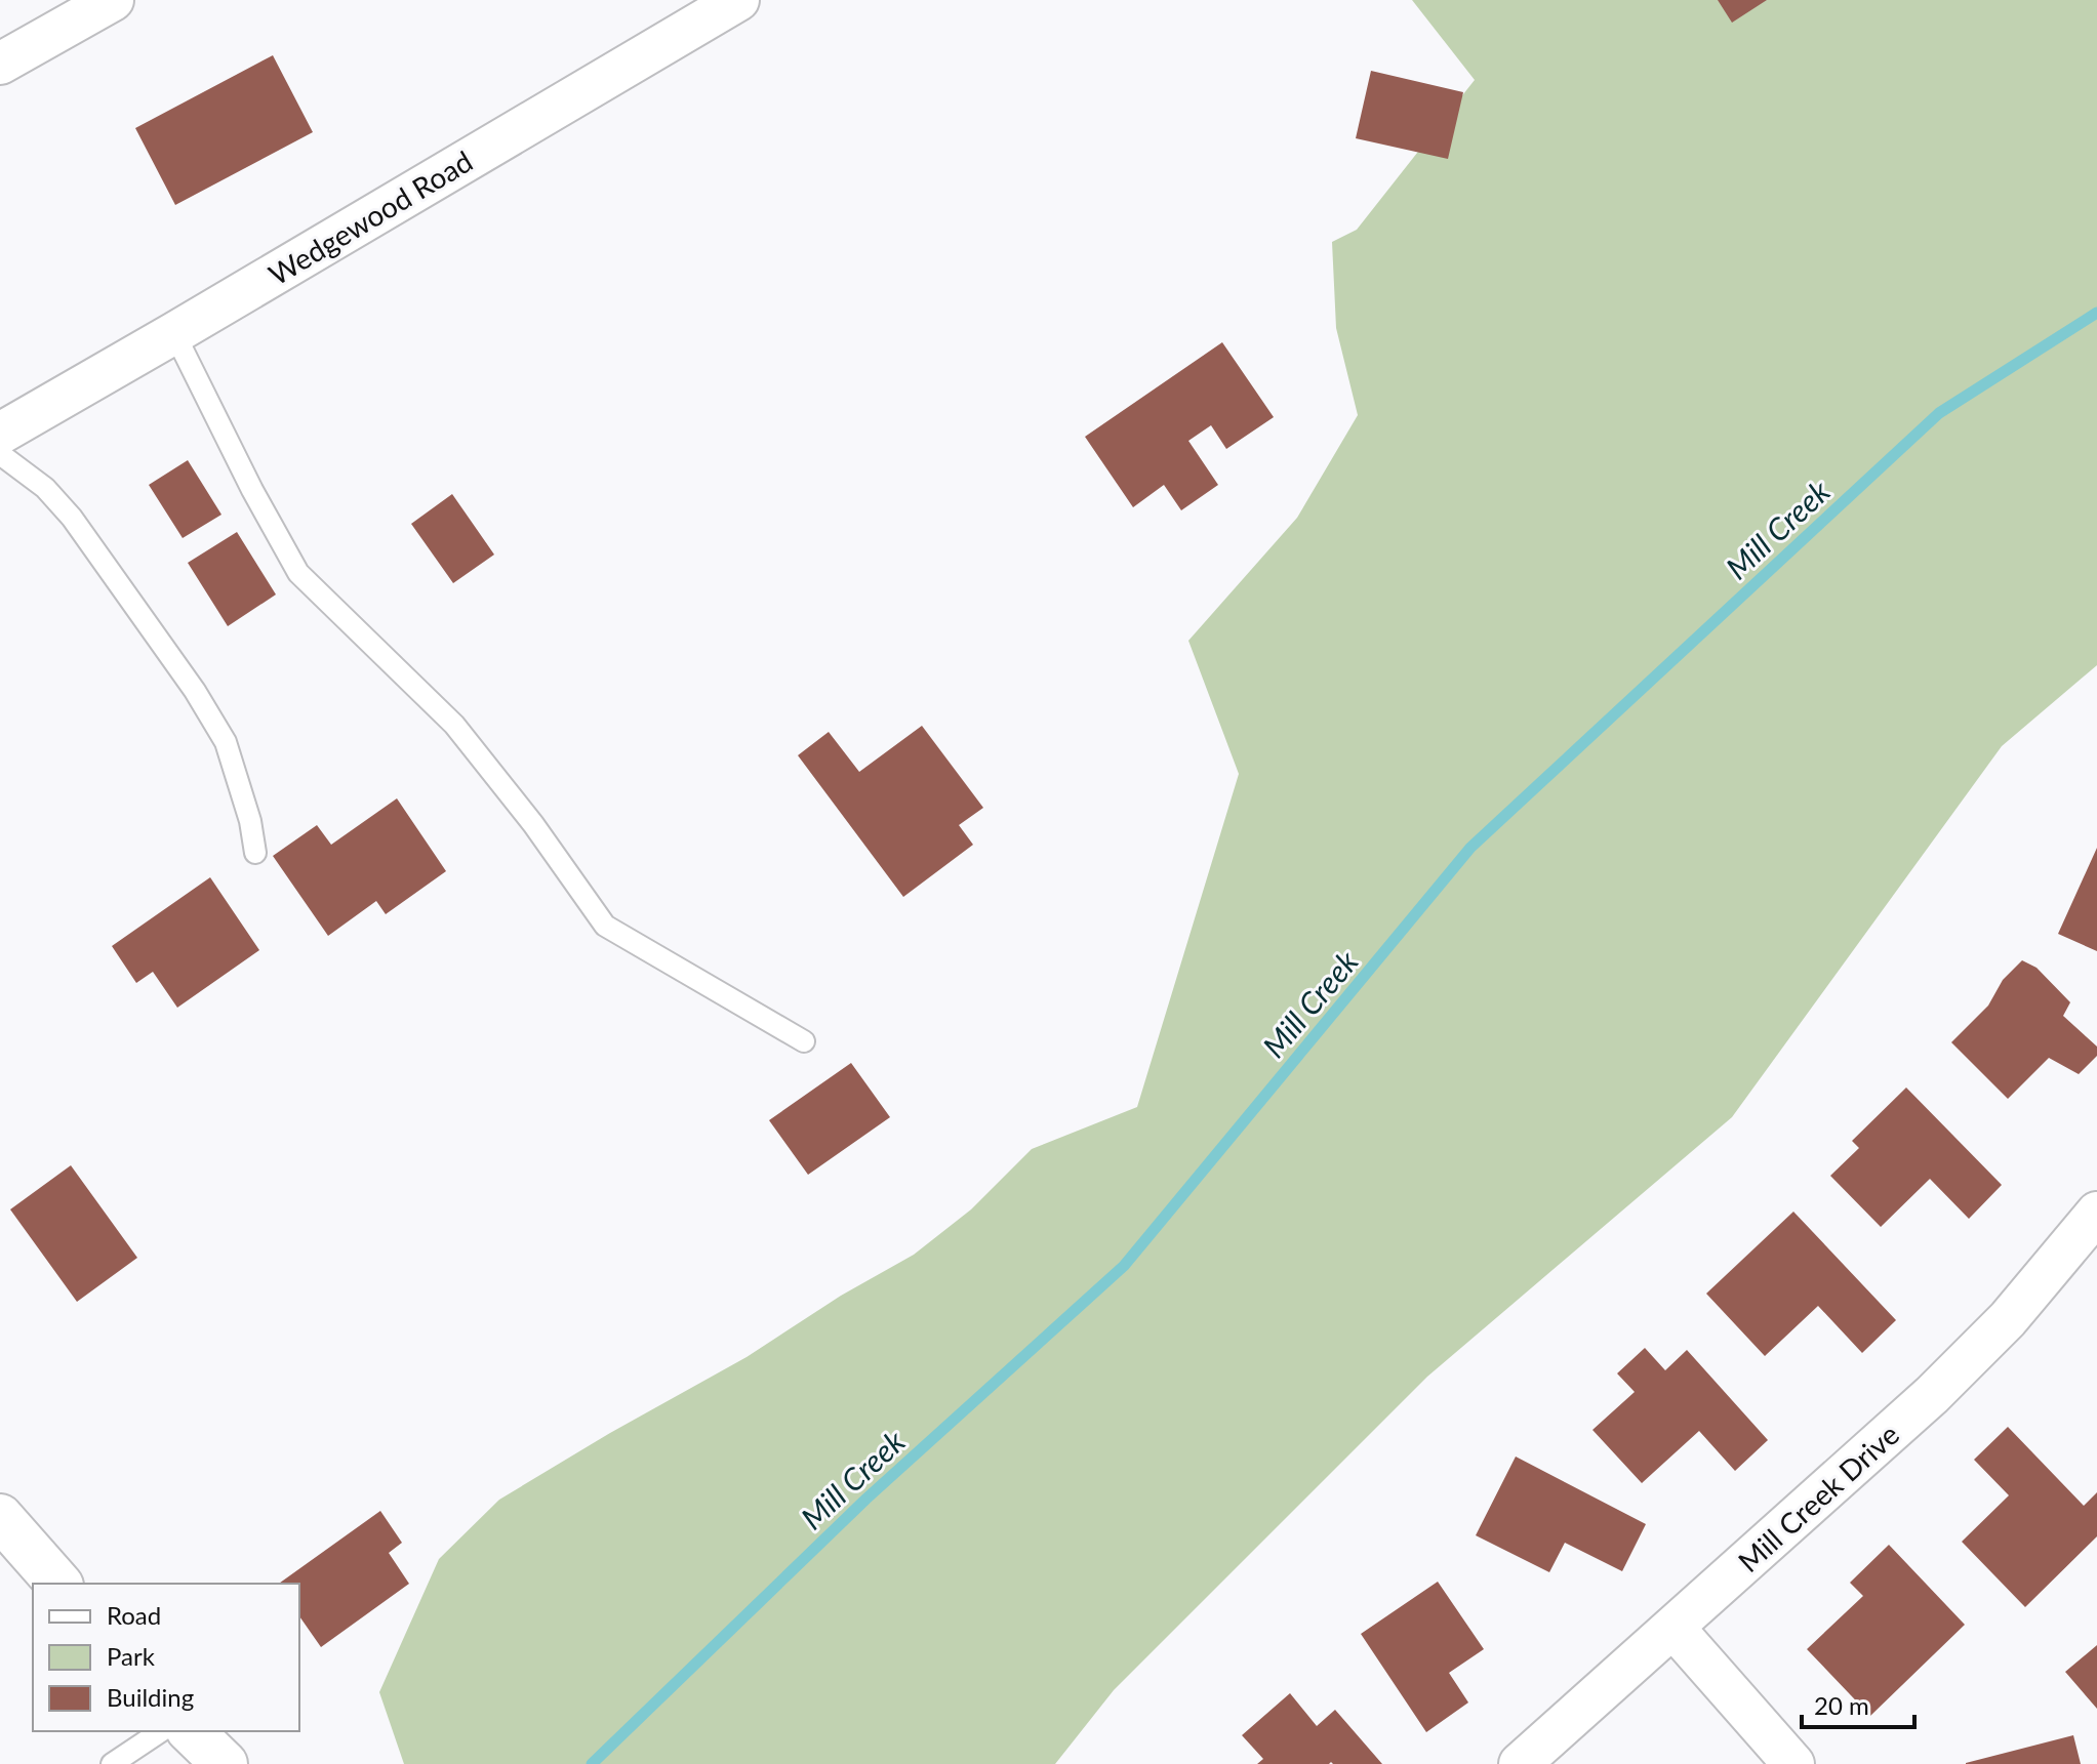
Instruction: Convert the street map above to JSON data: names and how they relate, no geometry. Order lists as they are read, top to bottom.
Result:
{
  "streets": {
    "street": ["Wedgewood Road", "Mill Creek Drive"]
  },
  "water": ["Mill Creek"],
  "legend": ["Road", "Park", "Building"],
  "scale_bar": "20 m"
}
